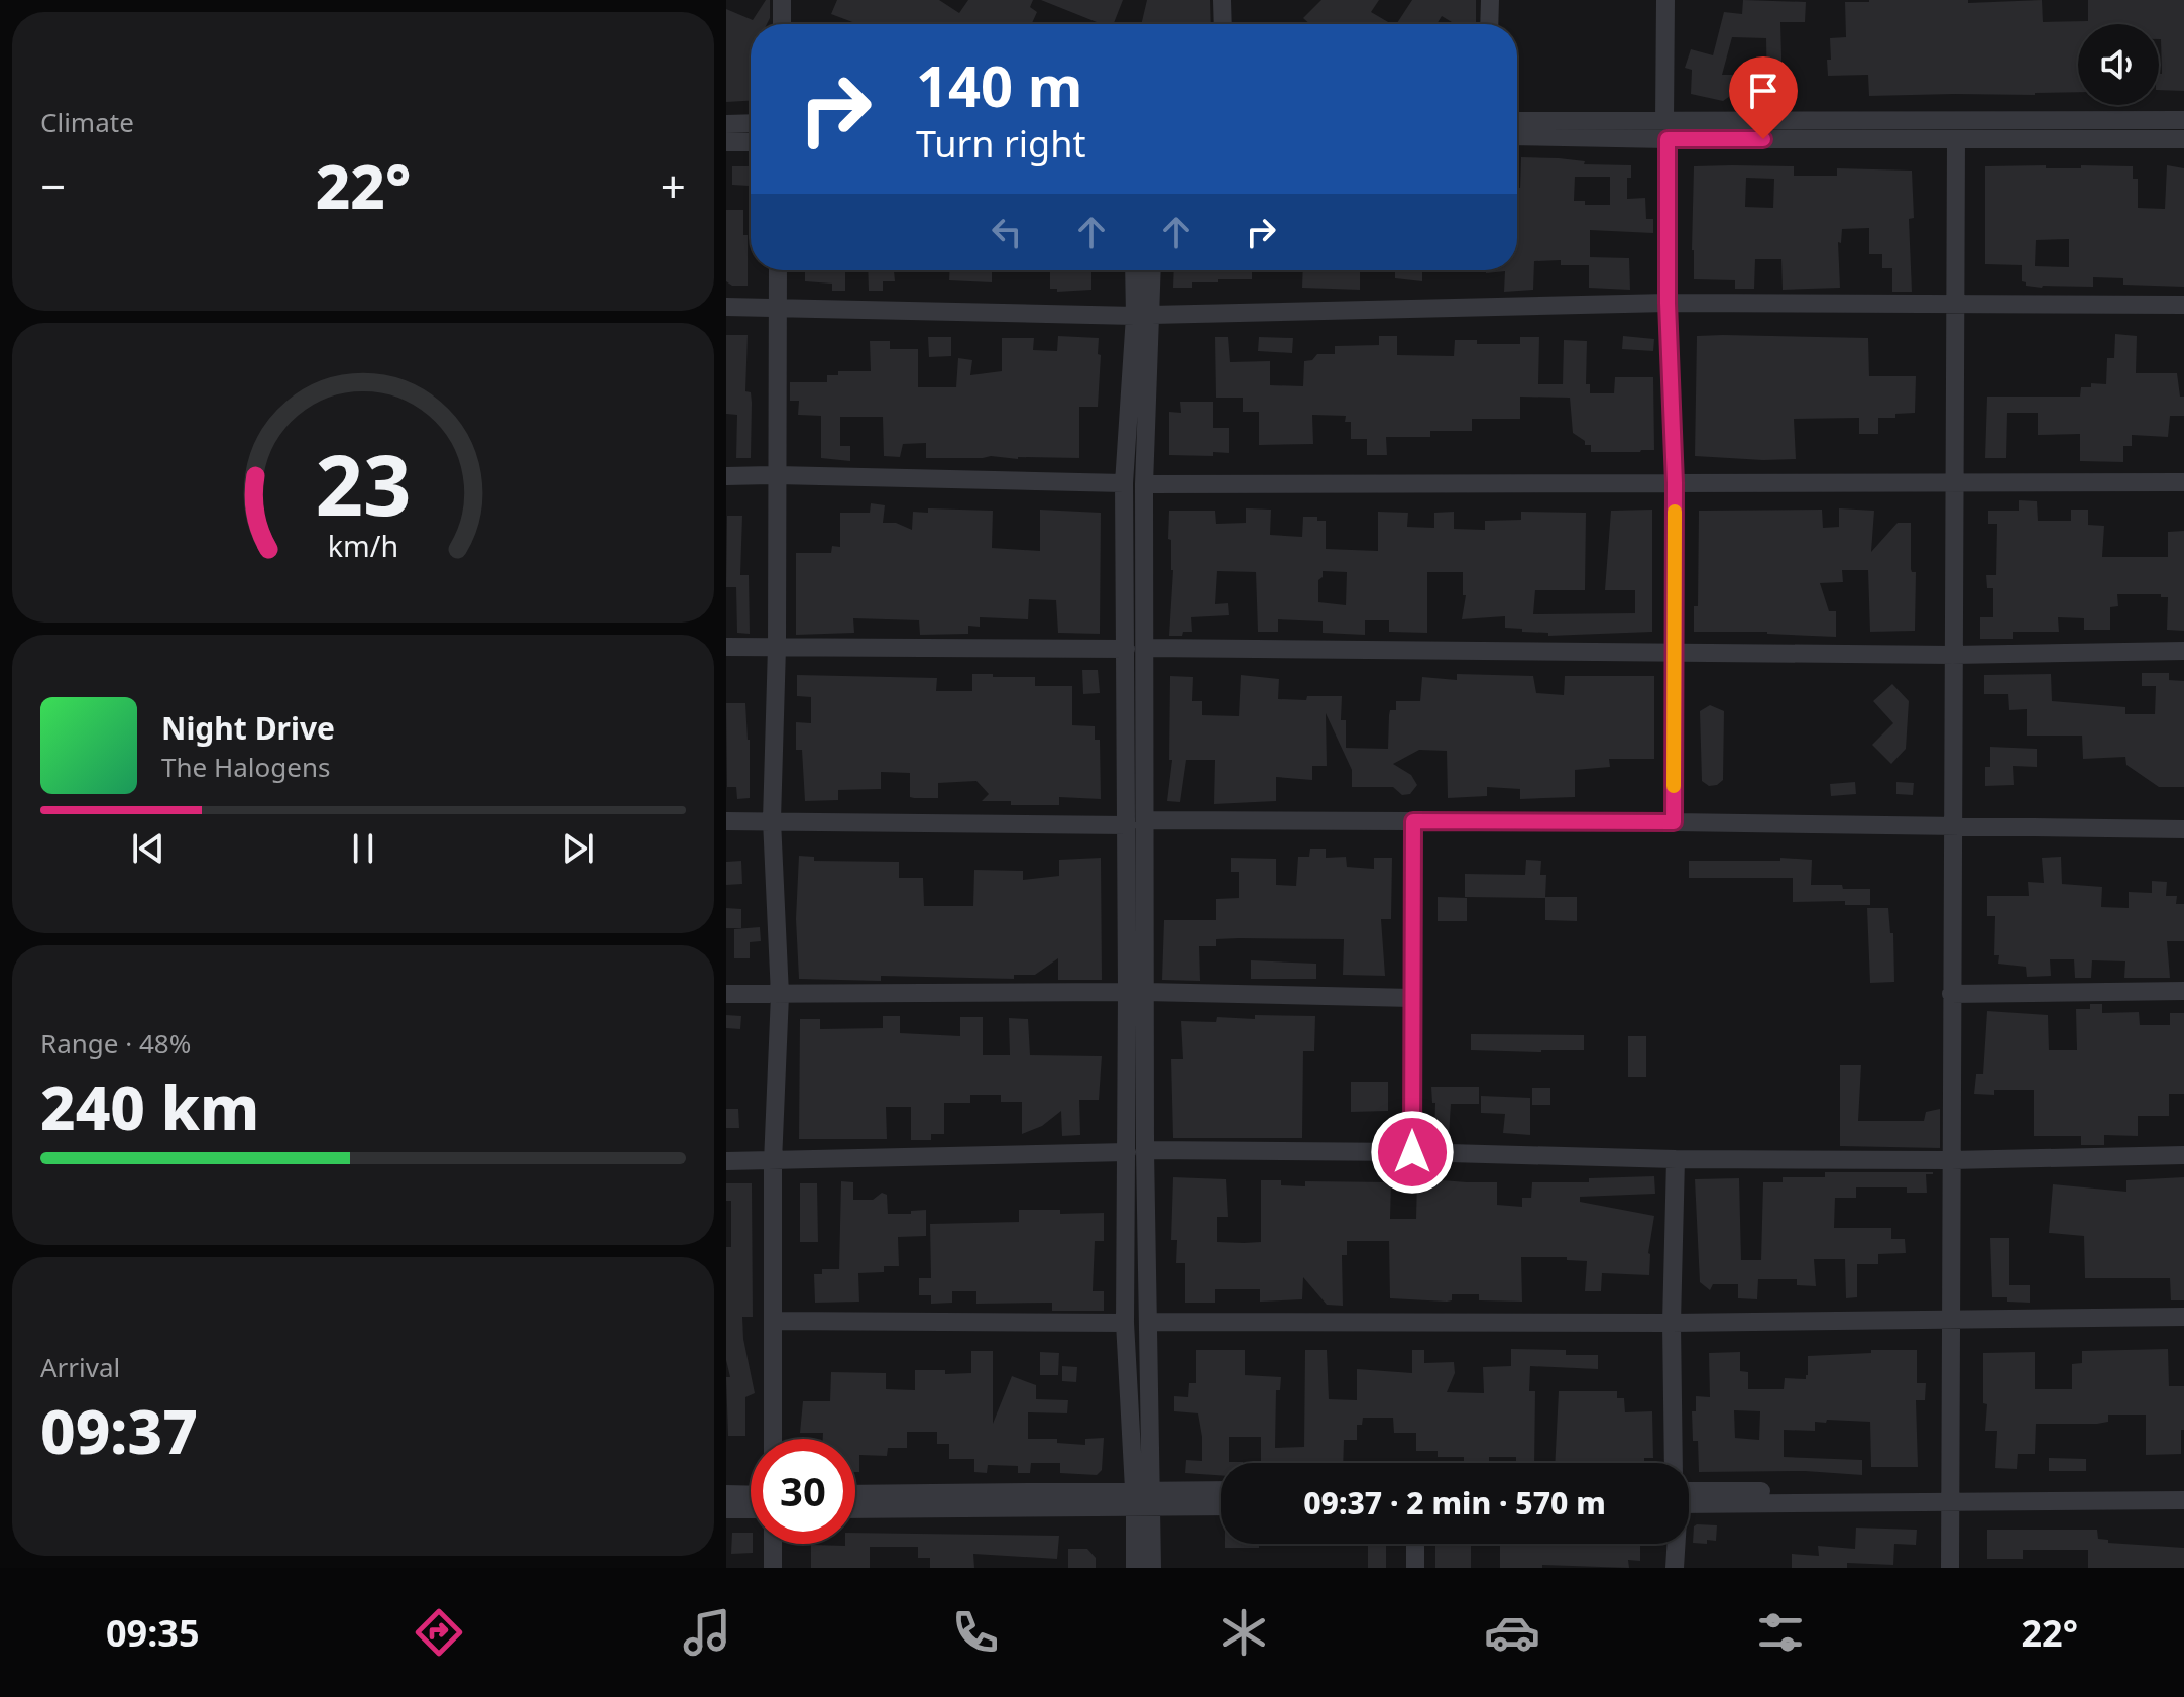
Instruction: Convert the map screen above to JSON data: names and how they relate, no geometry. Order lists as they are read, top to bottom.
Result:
{
  "page": {
    "tile": [
      "Climate",
      ["Range · 48%", "240 km"],
      ["Arrival", "09:37"]
    ],
    "turn": ["140 m", "Turn right"],
    "heat": ["−", "22°", "+"],
    "song": ["Night Drive", "The Halogens"],
    "limit": "30",
    "trip": "09:37 · 2 min · 570 m",
    "tabs": ["09:35", "22°"],
    "gauge": ["23", "km/h"]
  }
}
